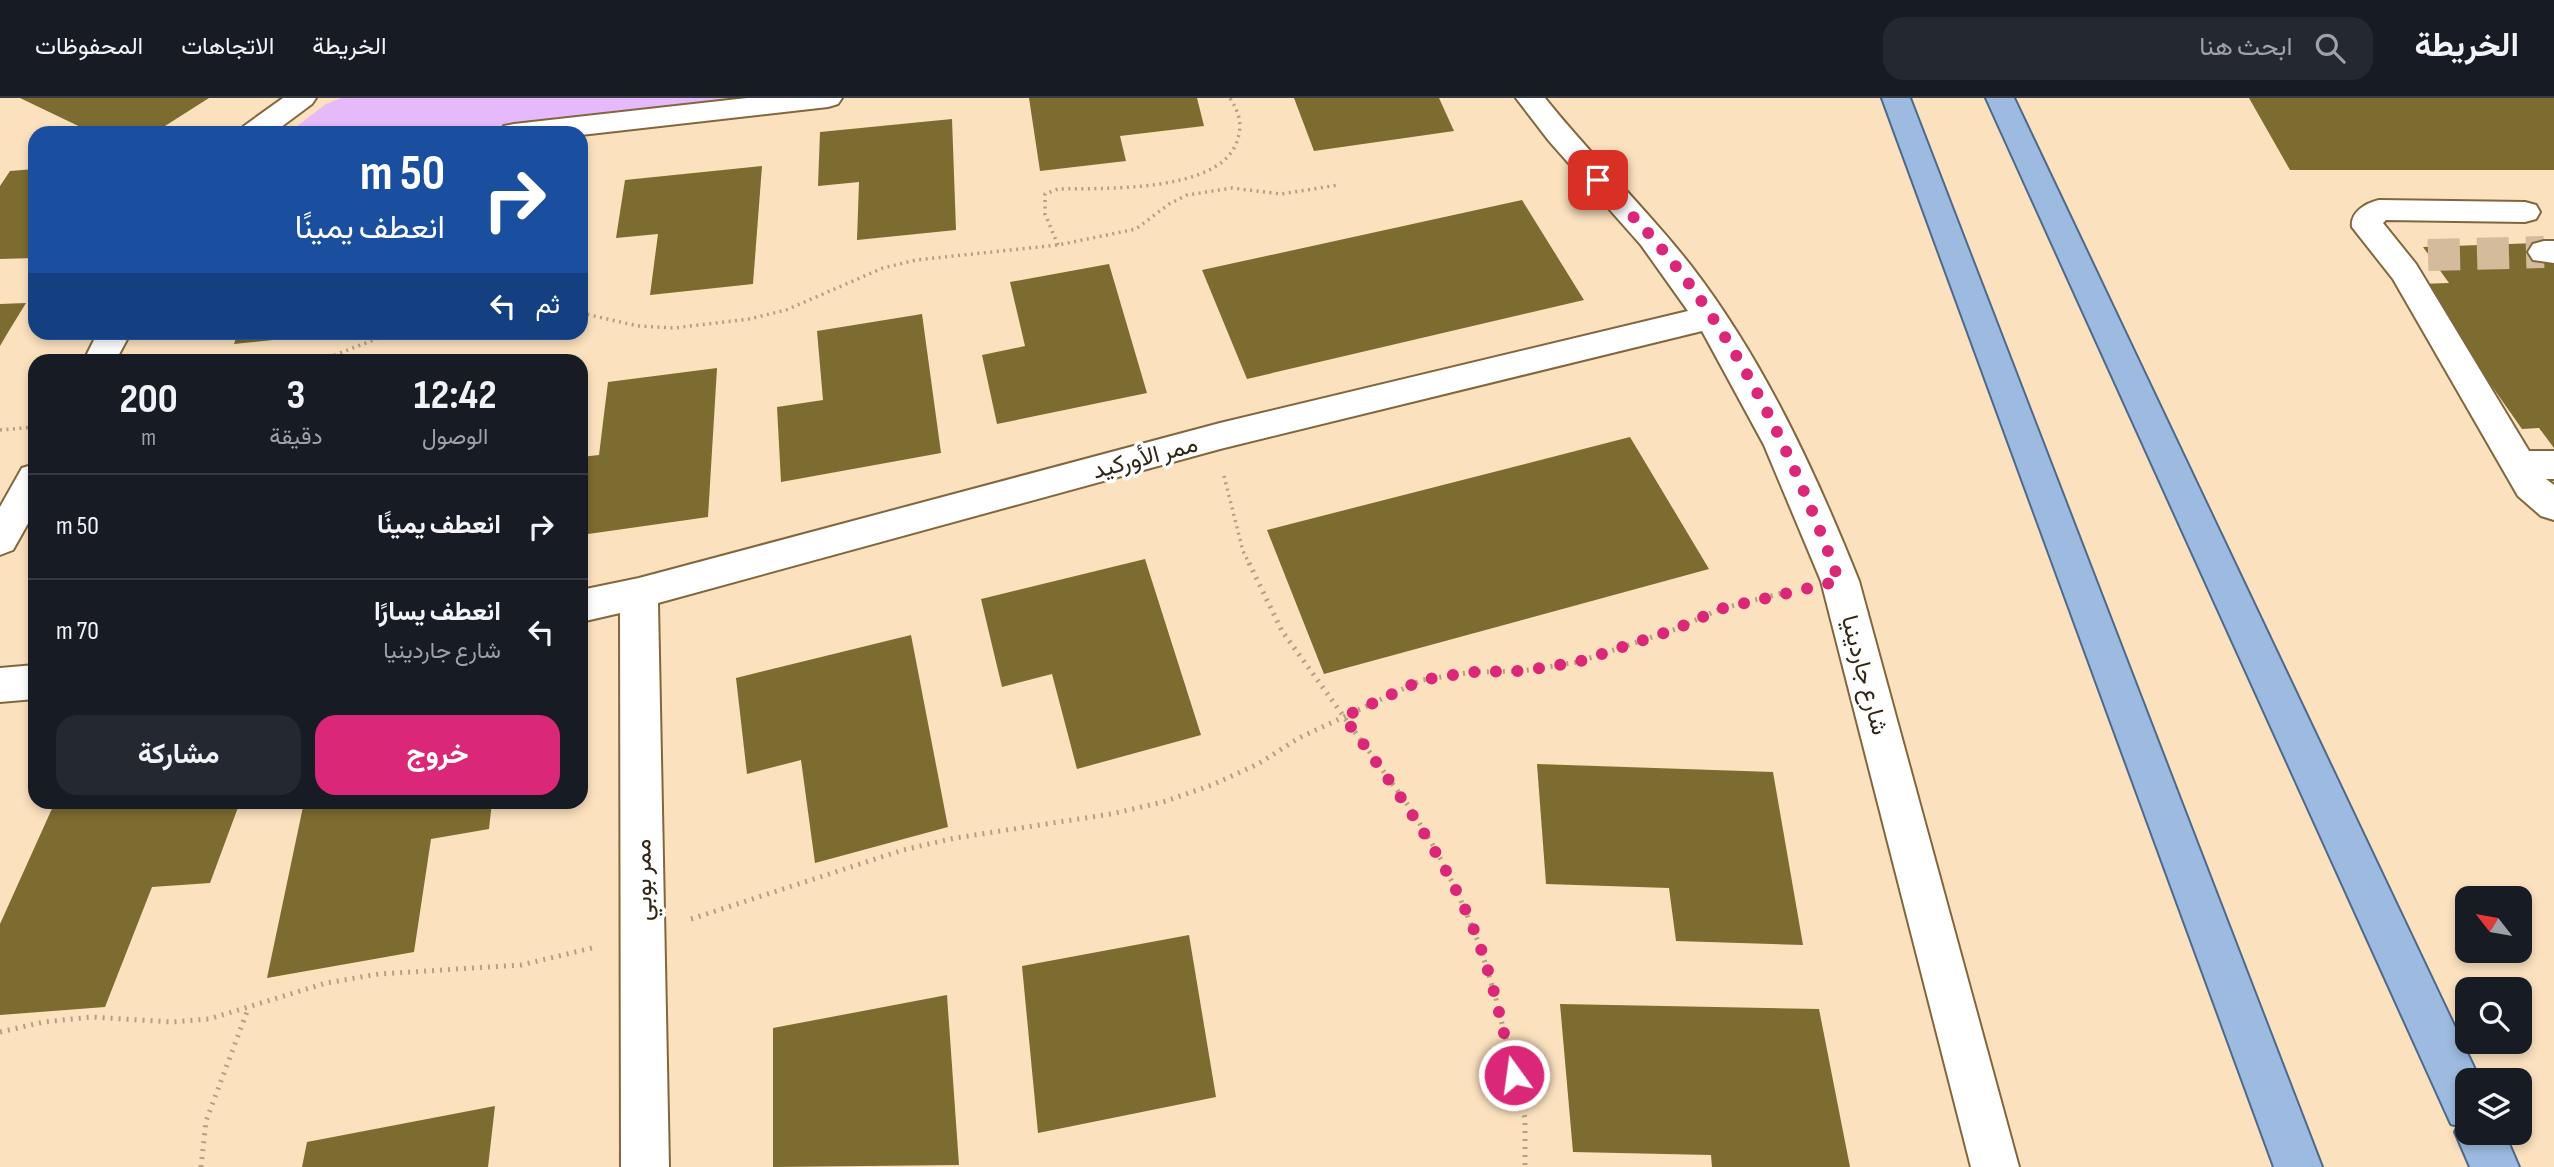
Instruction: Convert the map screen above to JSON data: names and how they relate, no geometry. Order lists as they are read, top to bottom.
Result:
{
  "streets": {
    "street": ["ممر الأوركيد", "شارع جاردينيا", "ممر بوبي"]
  },
  "crossings": [
    ["ممر الأوركيد", "شارع جاردينيا"],
    ["ممر الأوركيد", "ممر بوبي"]
  ],
  "north": "top left",
  "page": {
    "header": "الخريطة",
    "search": "ابحث هنا",
    "nav": ["الخريطة", "الاتجاهات", "المحفوظات"],
    "turn": ["50 m", "انعطف يمينًا"],
    "then": "ثم",
    "eta": [
      "12:42",
      "الوصول",
      "3",
      "دقيقة",
      "200",
      "m"
    ],
    "list": [
      {
        "name": "انعطف يمينًا",
        "value": "50 m"
      },
      {
        "name": "انعطف يسارًا",
        "note": "شارع جاردينيا",
        "value": "70 m"
      }
    ],
    "buttons": ["خروج", "مشاركة"]
  }
}
